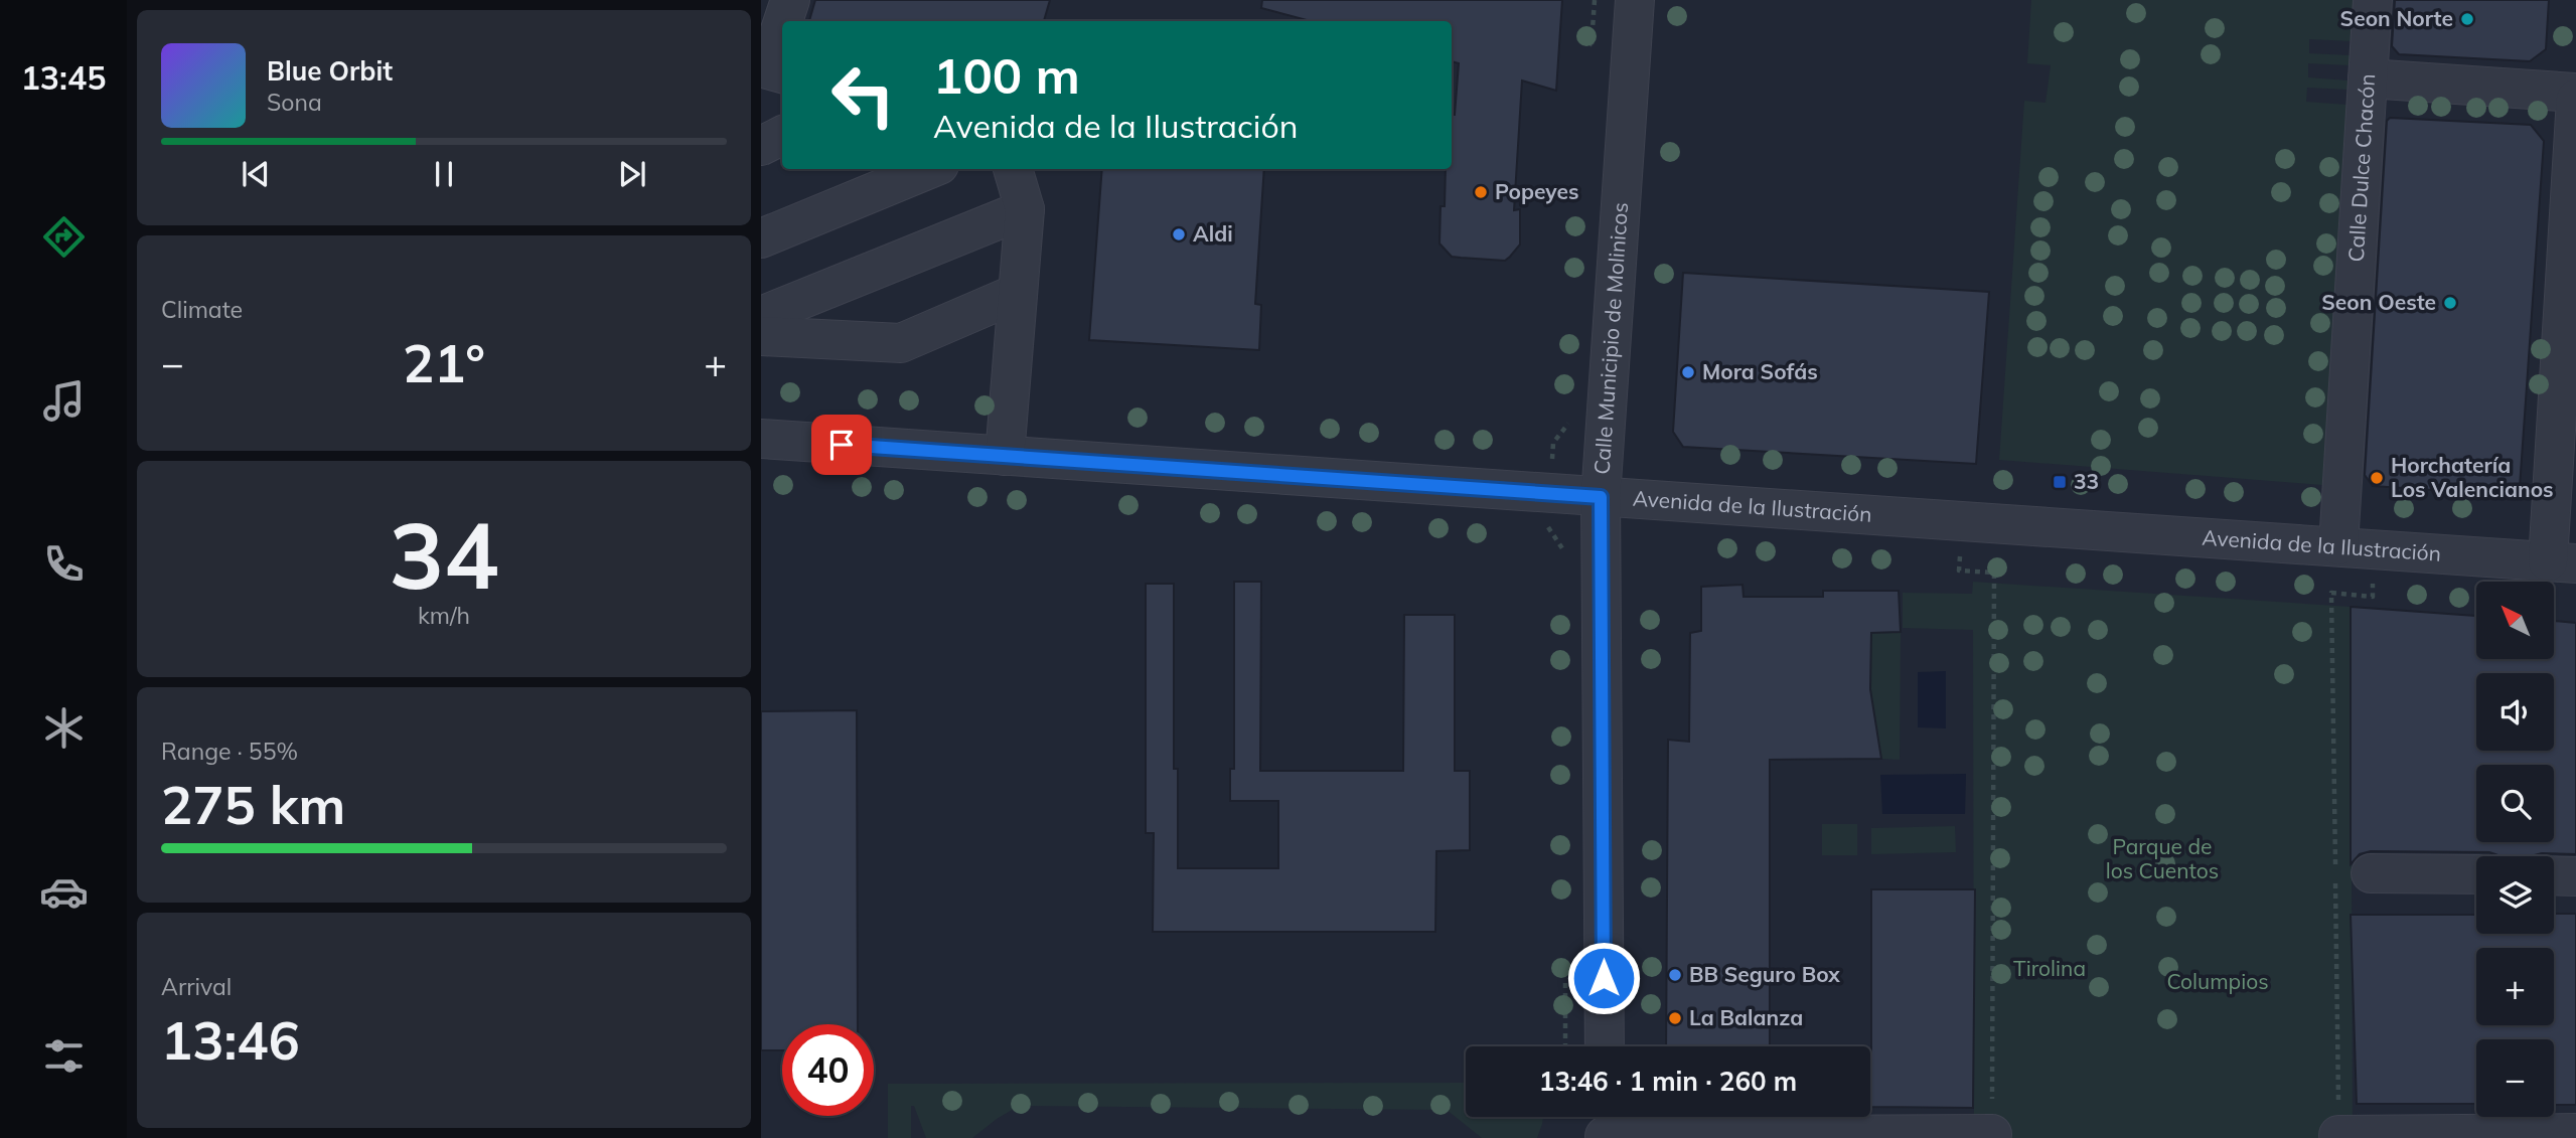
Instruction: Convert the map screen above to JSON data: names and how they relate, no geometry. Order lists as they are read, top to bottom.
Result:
{
  "streets": {
    "street": ["Calle Dulce Chacón", "Calle Municipio de Molinicos", "Avenida de la Ilustración"]
  },
  "crossings": [
    ["Calle Dulce Chacón", "Avenida de la Ilustración"],
    ["Calle Municipio de Molinicos", "Avenida de la Ilustración"]
  ],
  "parks": ["Parque de los Cuentos", "Tirolina", "Columpios"],
  "places": {
    "other": [
      "Seon Norte",
      "Popeyes",
      "Aldi",
      "Seon Oeste",
      "Mora Sofás",
      "Horchatería Los Valencianos",
      "BB Seguro Box",
      "La Balanza"
    ],
    "transit": ["33"]
  },
  "north": "top left",
  "page": {
    "tabs": "13:45",
    "turn": ["100 m", "Avenida de la Ilustración"],
    "song": ["Blue Orbit", "Sona"],
    "tile": [
      "Climate",
      ["34", "km/h"],
      ["Range · 55%", "275 km"],
      ["Arrival", "13:46"]
    ],
    "heat": ["−", "21°", "+"],
    "map_buttons": ["+", "−"],
    "limit": "40",
    "trip": "13:46 · 1 min · 260 m"
  }
}
